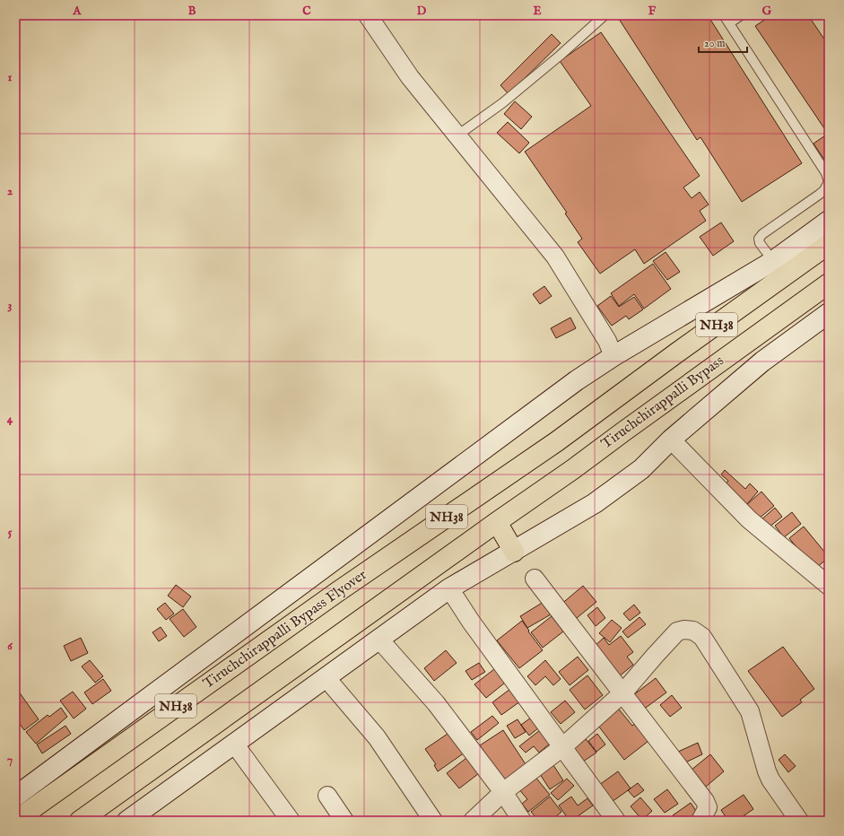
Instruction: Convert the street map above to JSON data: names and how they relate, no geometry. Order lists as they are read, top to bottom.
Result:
{
  "streets": {
    "highway": ["NH38", "Tiruchchirappalli Bypass", "Tiruchchirappalli Bypass Flyover"]
  },
  "crossings": [
    ["NH38", "Tiruchchirappalli Bypass"]
  ],
  "scale_bar": "20 m",
  "grid": {
    "columns": [
      "A",
      "B",
      "C",
      "D",
      "E",
      "F",
      "G"
    ],
    "rows": [
      "1",
      "2",
      "3",
      "4",
      "5",
      "6",
      "7"
    ]
  }
}
